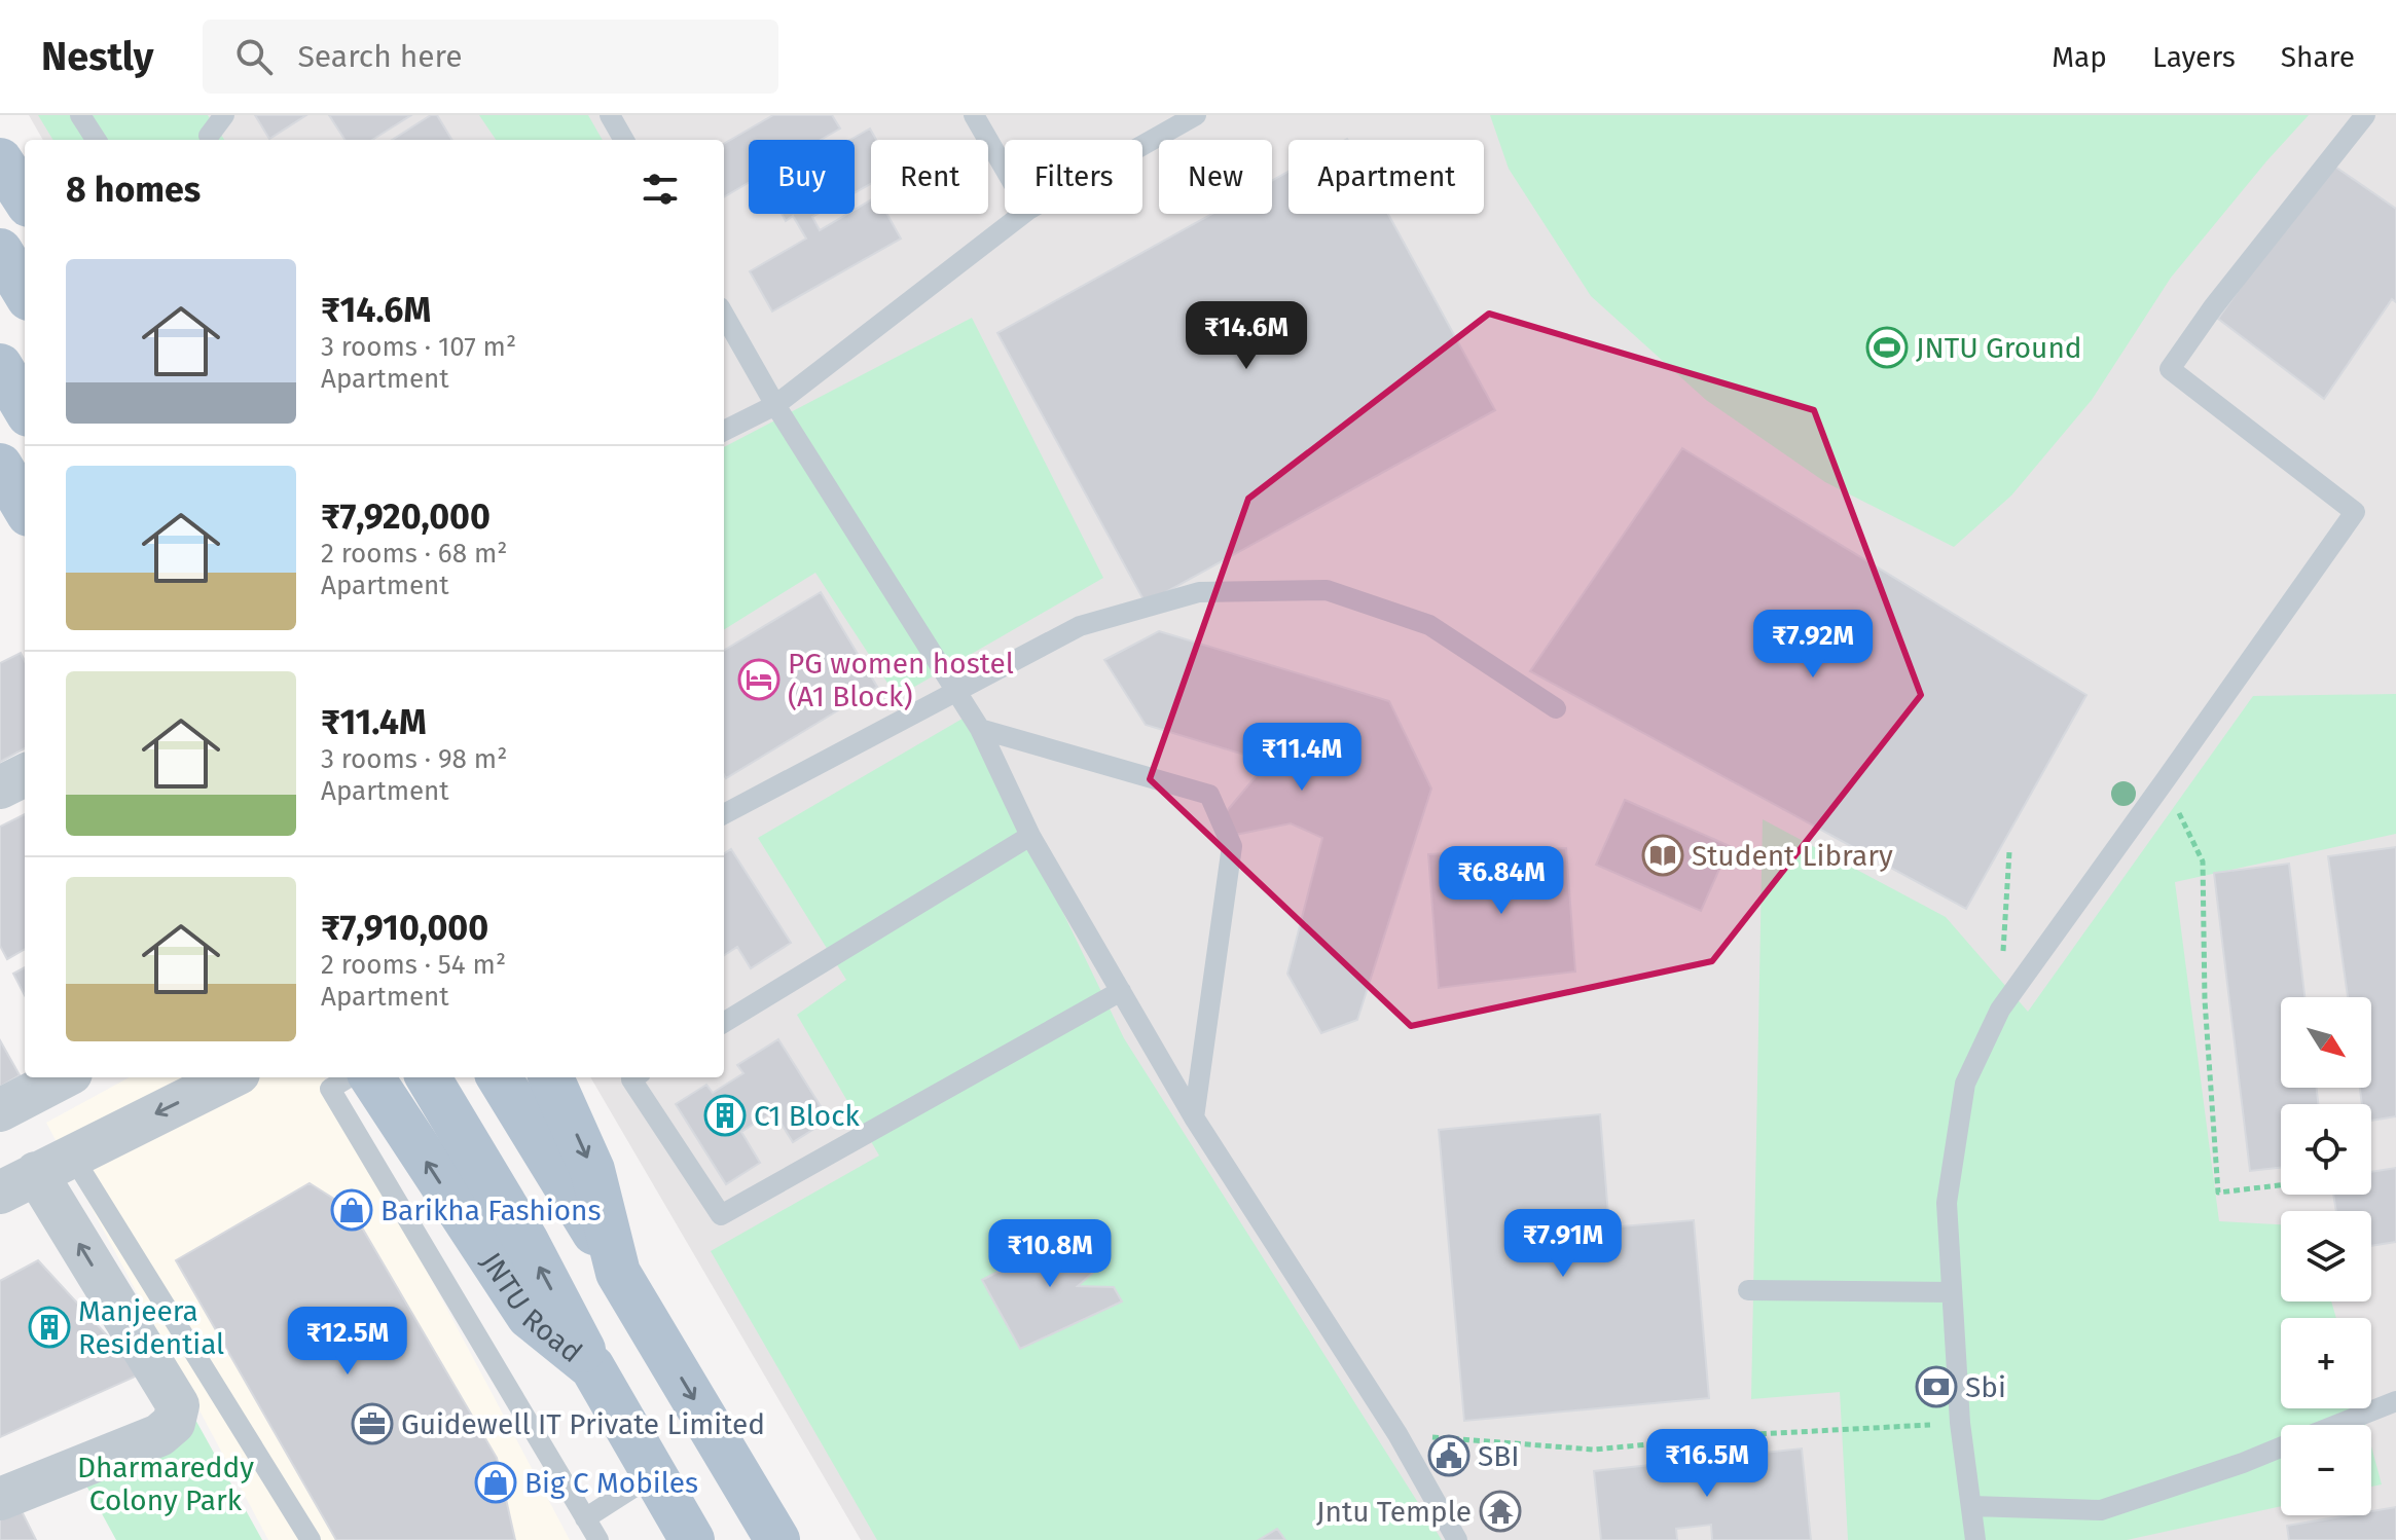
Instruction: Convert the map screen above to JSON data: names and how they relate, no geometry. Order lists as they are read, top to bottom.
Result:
{
  "streets": {
    "main road": ["JNTU Road"]
  },
  "parks": ["Dharmareddy Colony Park"],
  "places": {
    "sports": ["JNTU Ground"],
    "hotel": ["PG women hostel (A1 Block)"],
    "library": ["Student Library"],
    "building": ["C1 Block", "Manjeera Residential"],
    "shop": ["Barikha Fashions", "Big C Mobiles"],
    "bank": ["Sbi"],
    "office": ["Guidewell IT Private Limited"],
    "public building": ["SBI"],
    "temple": ["Jntu Temple"]
  },
  "north": "bottom right",
  "page": {
    "header": "Nestly",
    "search": "Search here",
    "nav": ["Map", "Layers", "Share"],
    "chip": [
      "Buy",
      "Rent",
      "Filters",
      "New",
      "Apartment"
    ],
    "heading": "8 homes",
    "list": [
      {
        "name": "₹14.6M",
        "note": "3 rooms · 107 m² · Apartment"
      },
      {
        "name": "₹7,920,000",
        "note": "2 rooms · 68 m² · Apartment"
      },
      {
        "name": "₹11.4M",
        "note": "3 rooms · 98 m² · Apartment"
      },
      {
        "name": "₹7,910,000",
        "note": "2 rooms · 54 m² · Apartment"
      }
    ],
    "price": [
      "₹14.6M",
      "₹7.92M",
      "₹11.4M",
      "₹6.84M",
      "₹7.91M",
      "₹10.8M",
      "₹12.5M",
      "₹16.5M"
    ],
    "map_buttons": ["+", "−"]
  }
}
